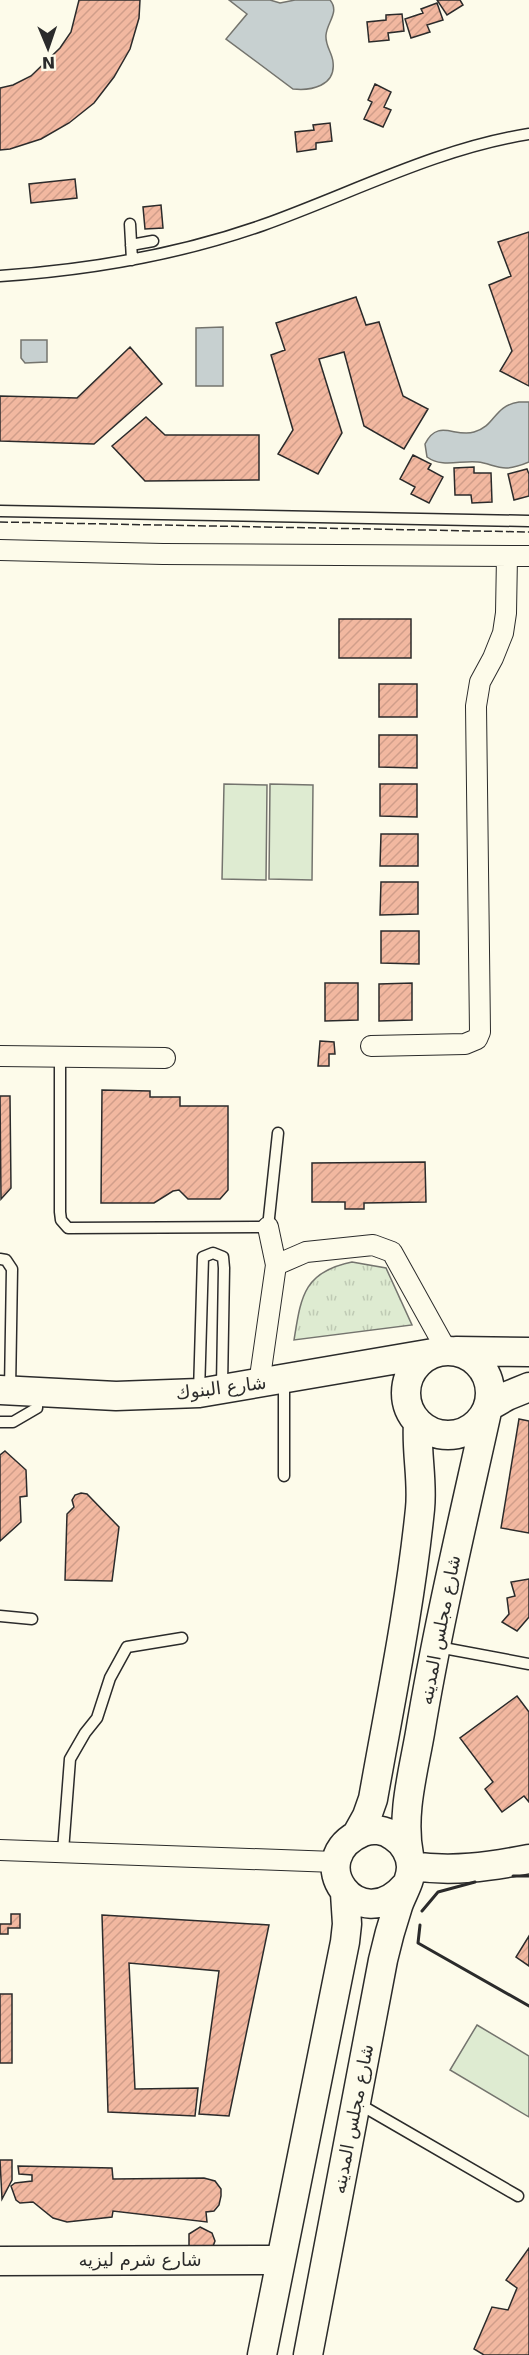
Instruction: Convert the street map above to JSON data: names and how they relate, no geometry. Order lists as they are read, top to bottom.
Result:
{
  "streets": {
    "main road": ["شارع البنوك", "شارع مجلس المدينه", "شارع شرم ليزيه"]
  },
  "crossings": [
    ["شارع البنوك", "شارع مجلس المدينه"]
  ],
  "north": "bottom"
}
